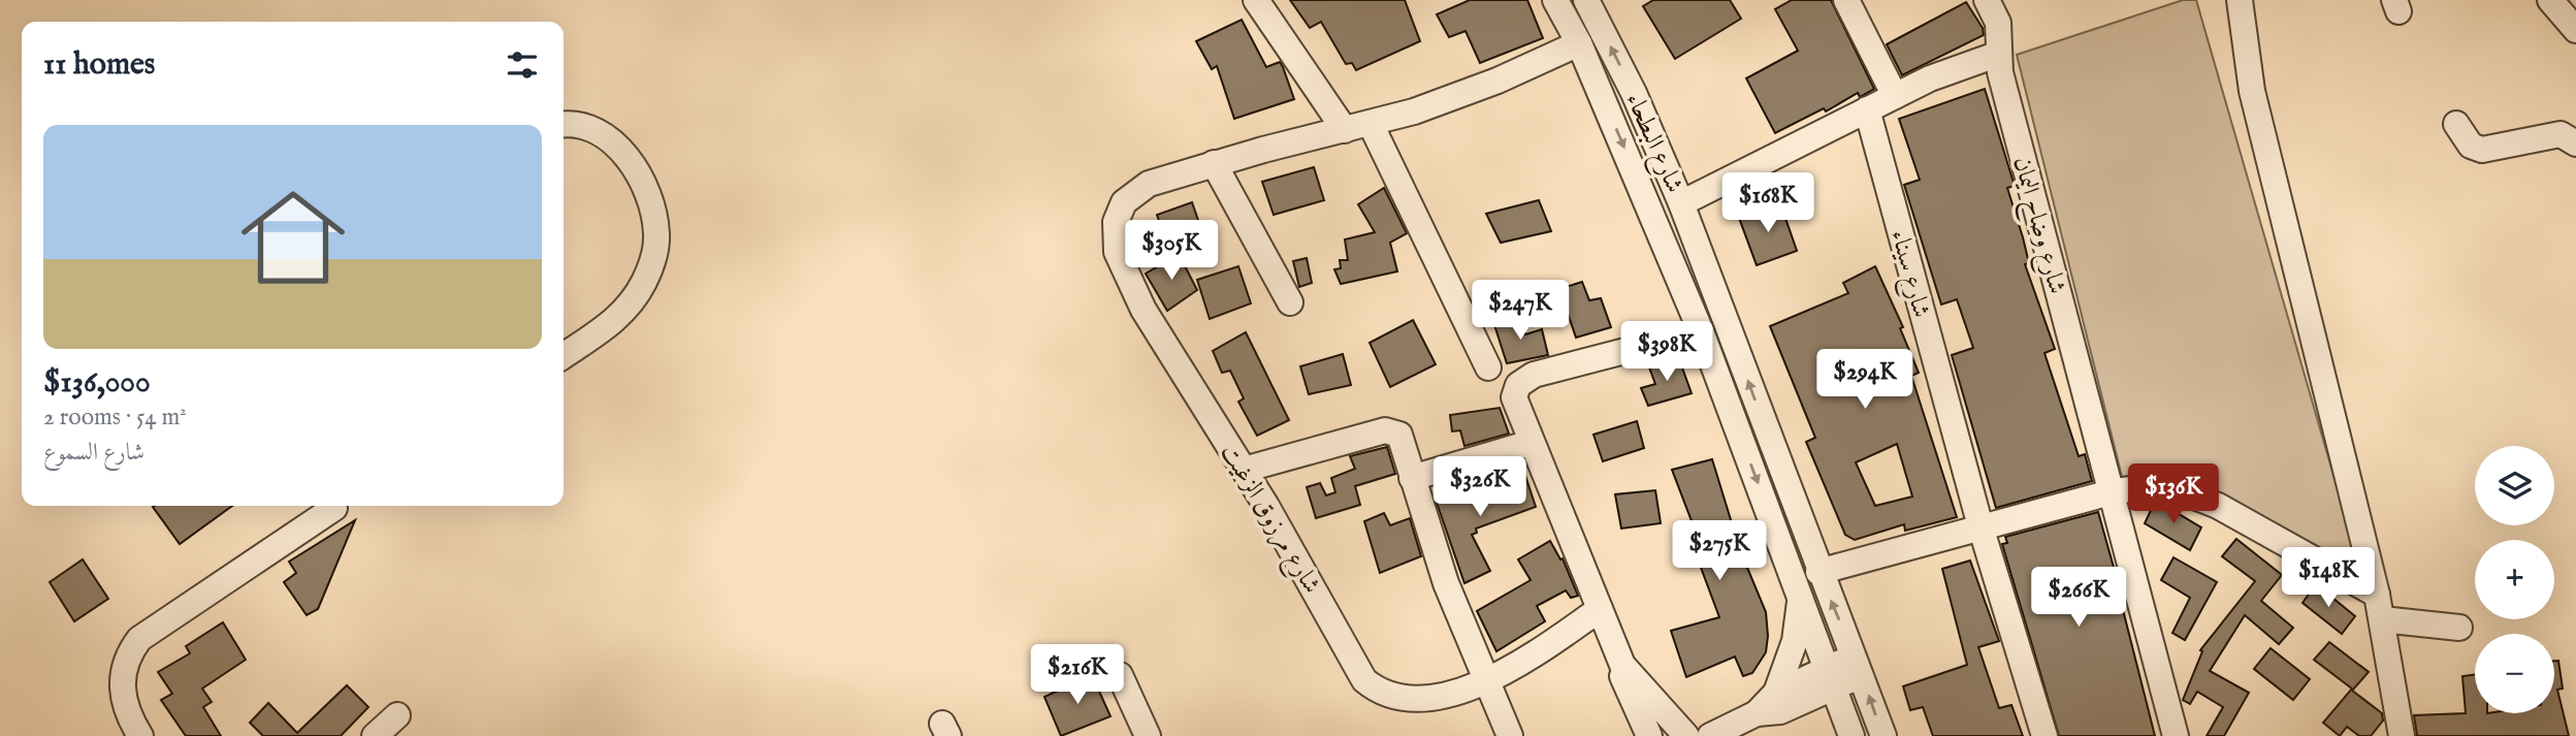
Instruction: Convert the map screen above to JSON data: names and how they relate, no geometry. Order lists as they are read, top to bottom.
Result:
{
  "streets": {
    "street": [
      "شارع البطحاء",
      "شارع وضاح اليمان",
      "شارع سيناء",
      "شارع مرزوق الزغيت"
    ]
  },
  "crossings": [
    ["شارع البطحاء", "شارع مرزوق الزغيت"]
  ],
  "page": {
    "heading": "11 homes",
    "list": [
      {
        "name": "$136,000",
        "note": "2 rooms · 54 m² · شارع السموع"
      }
    ],
    "price": [
      "$168K",
      "$305K",
      "$247K",
      "$398K",
      "$294K",
      "$326K",
      "$136K",
      "$275K",
      "$148K",
      "$266K",
      "$216K"
    ],
    "map_buttons": ["+", "−"]
  }
}
